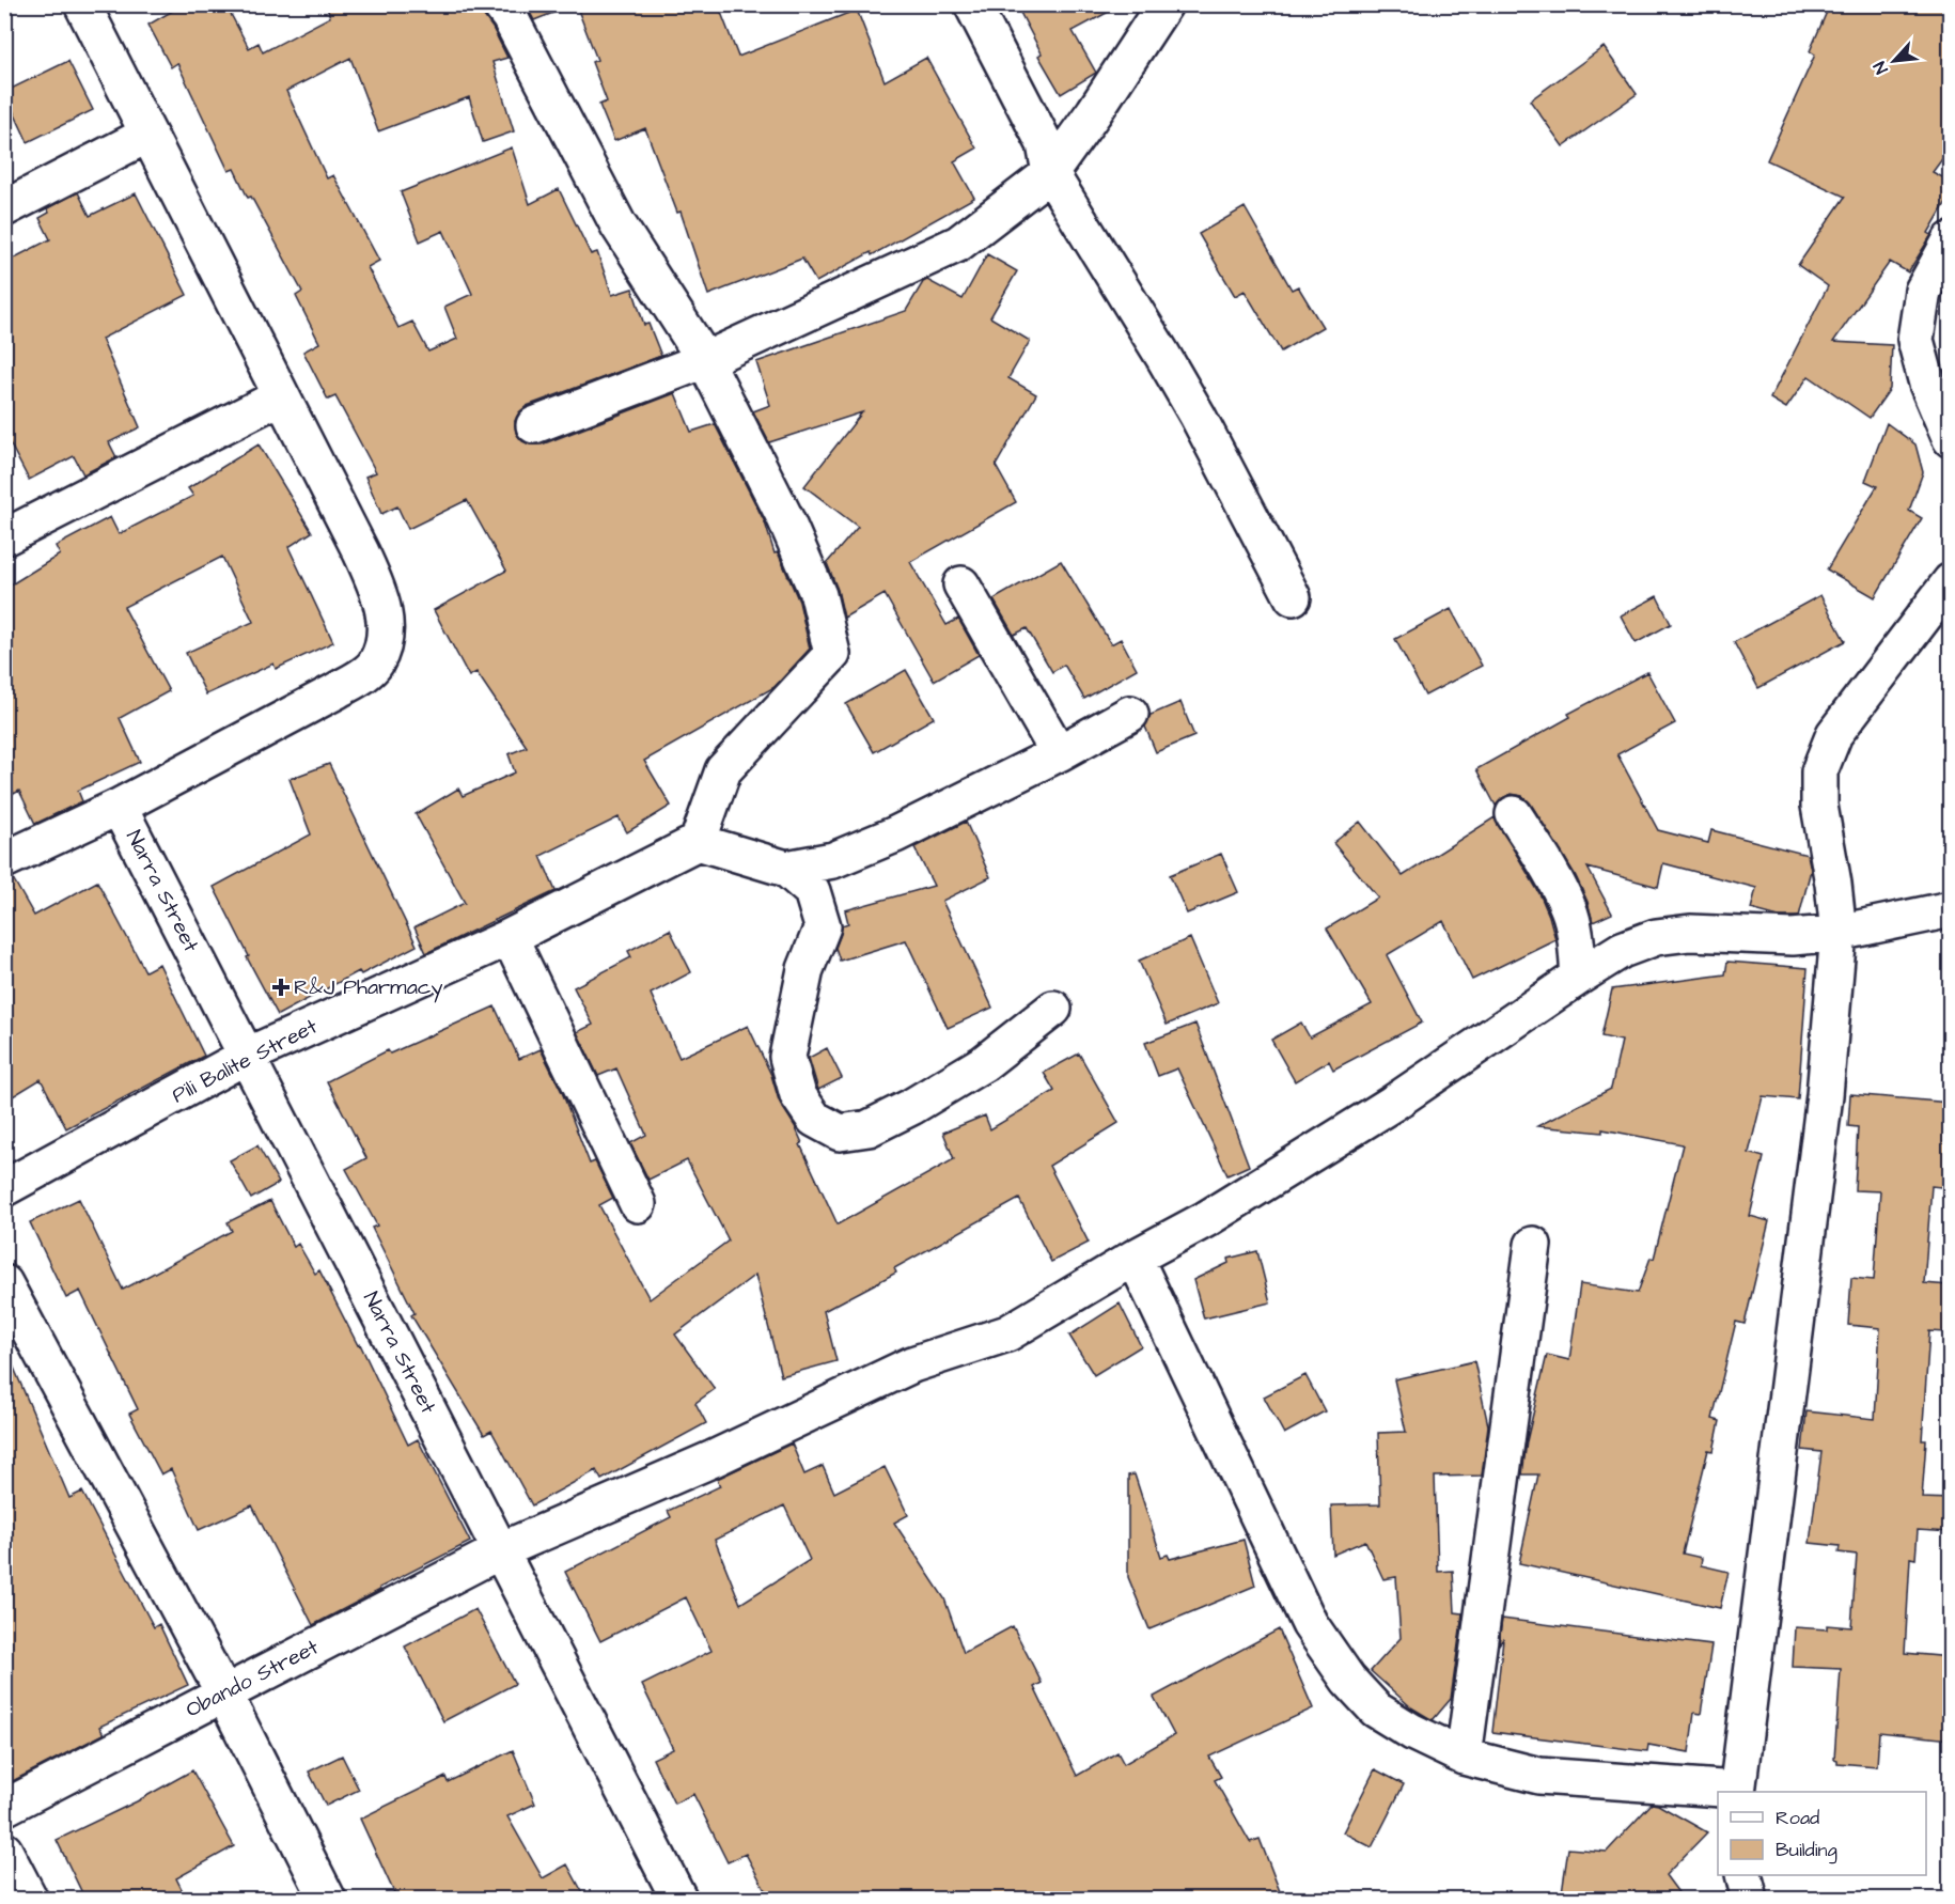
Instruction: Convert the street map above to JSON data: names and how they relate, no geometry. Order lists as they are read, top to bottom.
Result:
{
  "streets": {
    "street": ["Narra Street", "Pili Balite Street", "Obando Street"]
  },
  "crossings": [
    ["Narra Street", "Pili Balite Street"],
    ["Narra Street", "Obando Street"]
  ],
  "places": {
    "health": ["R&J Pharmacy"]
  },
  "legend": ["Road", "Building"],
  "north": "bottom left"
}
